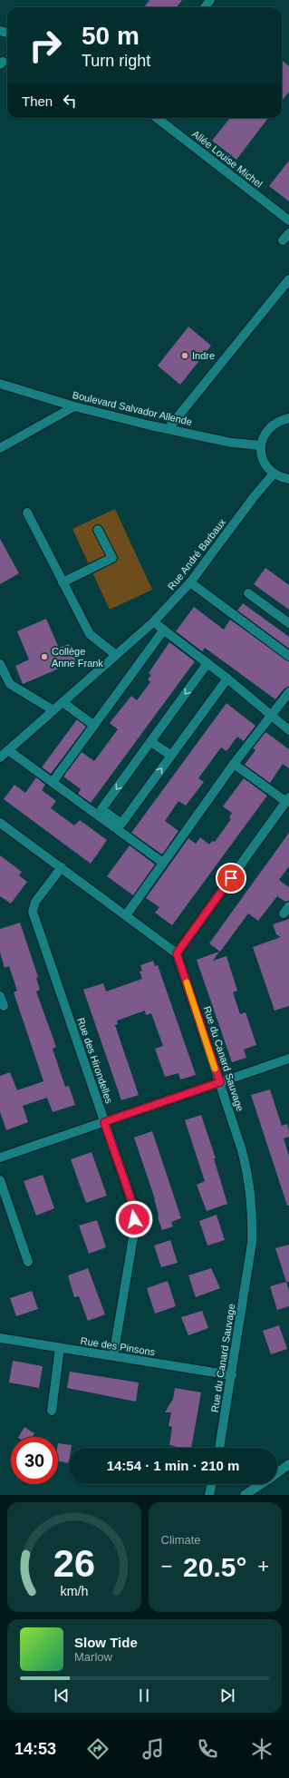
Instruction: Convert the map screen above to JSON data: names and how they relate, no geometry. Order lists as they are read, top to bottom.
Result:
{
  "streets": {
    "street": [
      "Allée Louise Michel",
      "Boulevard Salvador Allende",
      "Rue André Barbaux",
      "Rue du Canard Sauvage",
      "Rue des Hirondelles",
      "Rue des Pinsons"
    ]
  },
  "crossings": [
    ["Rue du Canard Sauvage", "Rue des Pinsons"],
    ["Rue des Hirondelles", "Rue des Pinsons"]
  ],
  "places": ["Indre", "Collège Anne Frank"],
  "page": {
    "turn": ["50 m", "Turn right"],
    "then": "Then",
    "limit": "30",
    "trip": "14:54 · 1 min · 210 m",
    "tile": "Climate",
    "heat": ["−", "20.5°", "+"],
    "song": ["Slow Tide", "Marlow"],
    "tabs": "14:53",
    "gauge": ["26", "km/h"]
  }
}
